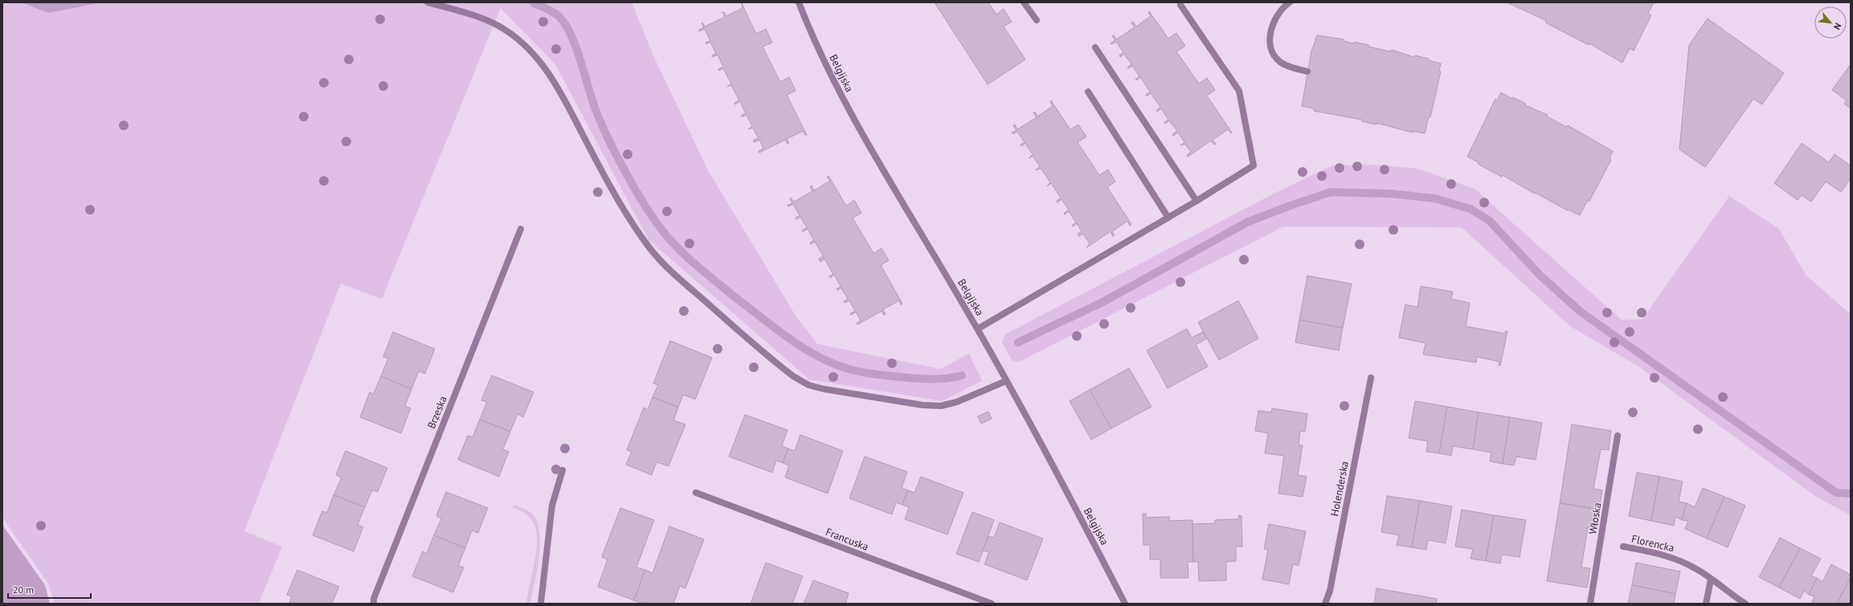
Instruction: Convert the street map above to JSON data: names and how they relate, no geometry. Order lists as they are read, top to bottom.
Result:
{
  "streets": {
    "street": [
      "Belgijska",
      "Brzeska",
      "Holenderska",
      "Włoska",
      "Francuska",
      "Florencka"
    ]
  },
  "scale_bar": "20 m",
  "north": "bottom right"
}
